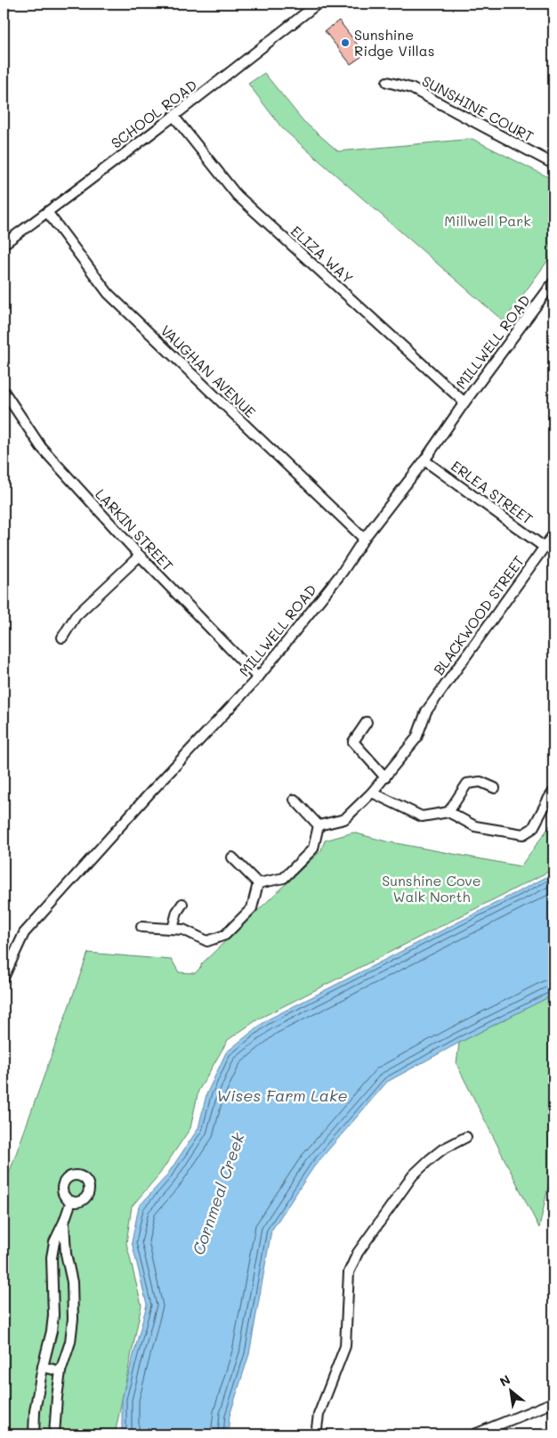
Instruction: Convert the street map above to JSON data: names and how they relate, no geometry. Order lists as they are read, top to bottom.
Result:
{
  "streets": {
    "street": [
      "SUNSHINE COURT",
      "SCHOOL ROAD",
      "ELIZA WAY",
      "MILLWELL ROAD",
      "VAUGHAN AVENUE",
      "ERLEA STREET",
      "LARKIN STREET",
      "BLACKWOOD STREET"
    ]
  },
  "crossings": [
    ["SCHOOL ROAD", "ELIZA WAY"],
    ["SCHOOL ROAD", "VAUGHAN AVENUE"],
    ["ELIZA WAY", "MILLWELL ROAD"],
    ["MILLWELL ROAD", "VAUGHAN AVENUE"],
    ["MILLWELL ROAD", "ERLEA STREET"],
    ["MILLWELL ROAD", "LARKIN STREET"],
    ["ERLEA STREET", "BLACKWOOD STREET"]
  ],
  "water": ["Wises Farm Lake", "Cornmeal Creek"],
  "parks": ["Millwell Park", "Sunshine Cove Walk North"],
  "places": ["Sunshine Ridge Villas"],
  "north": "top left"
}
